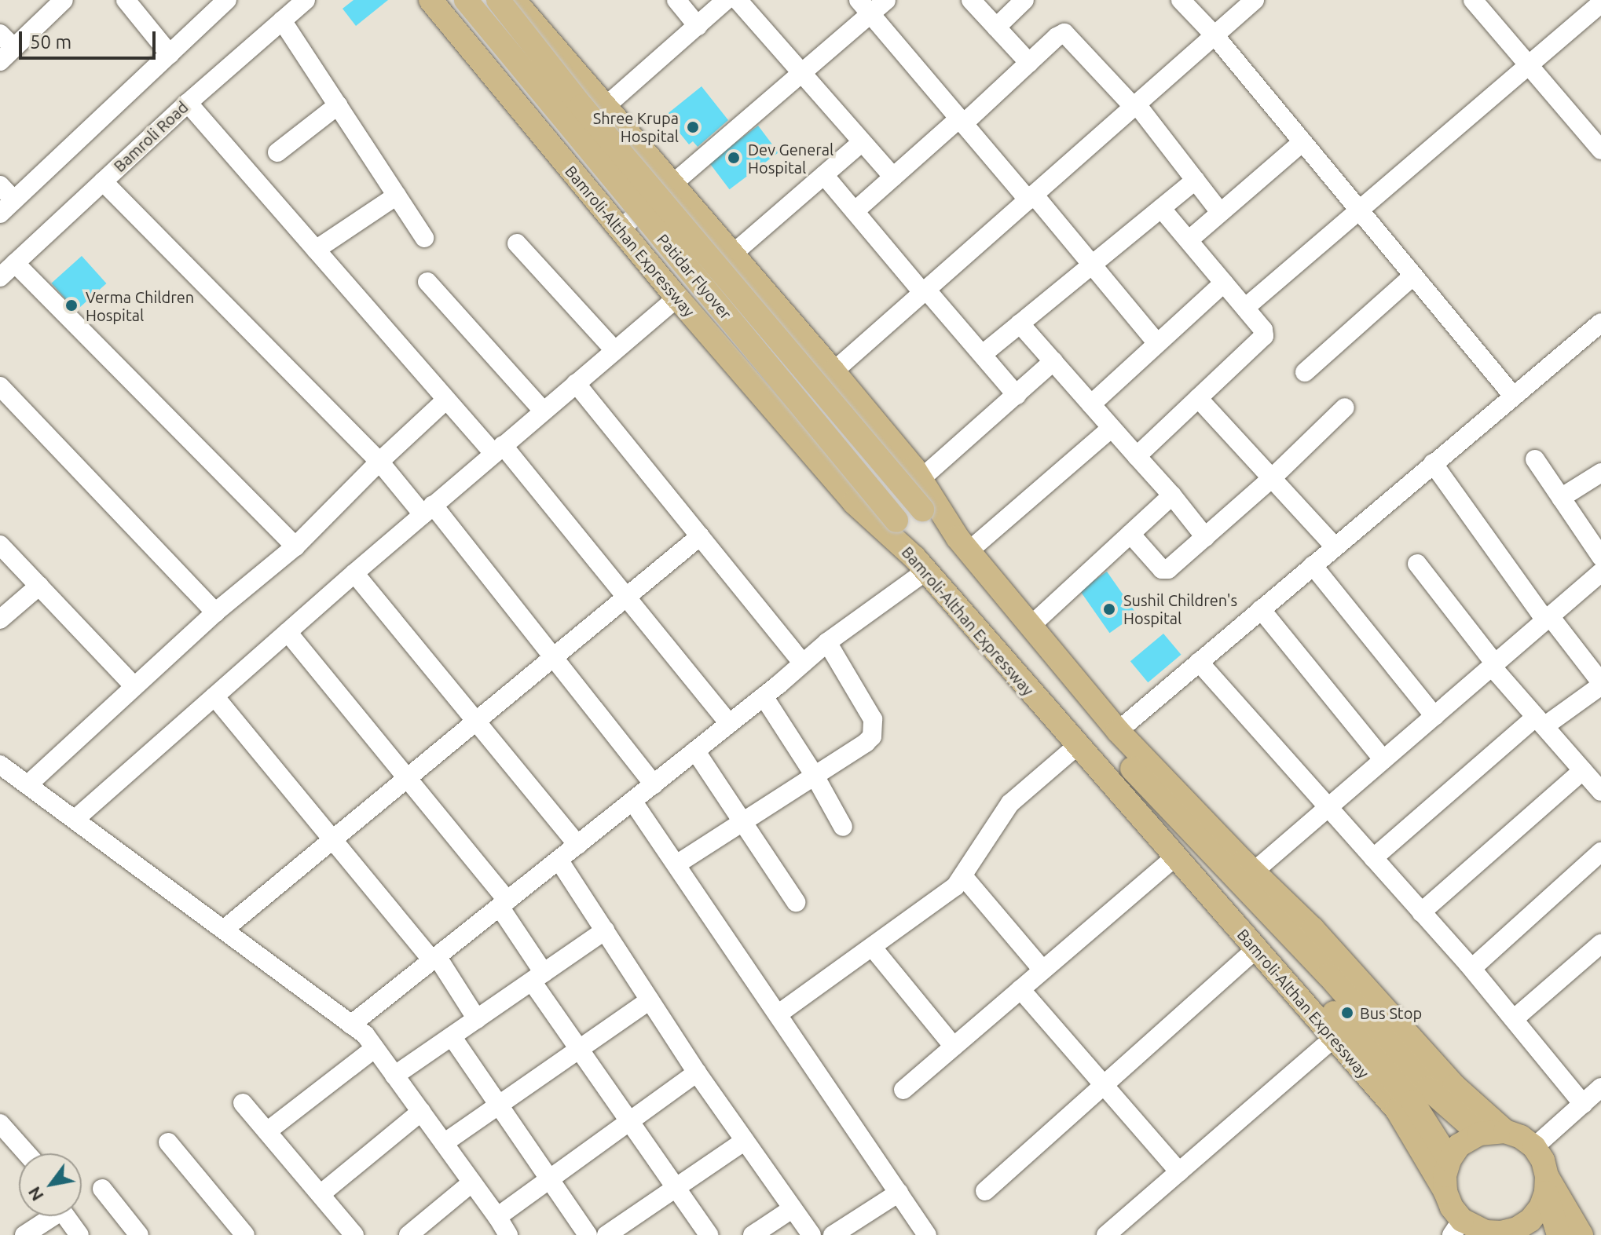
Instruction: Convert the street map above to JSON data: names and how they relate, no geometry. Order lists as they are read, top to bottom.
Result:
{
  "streets": {
    "main road": ["Bamroli-Althan Expressway", "Patidar Flyover"],
    "street": ["Bamroli Road"]
  },
  "crossings": [
    ["Bamroli-Althan Expressway", "Patidar Flyover"]
  ],
  "places": [
    "Shree Krupa Hospital",
    "Dev General Hospital",
    "Verma Children Hospital",
    "Sushil Children's Hospital",
    "Bus Stop"
  ],
  "scale_bar": "50 m",
  "north": "bottom left"
}
